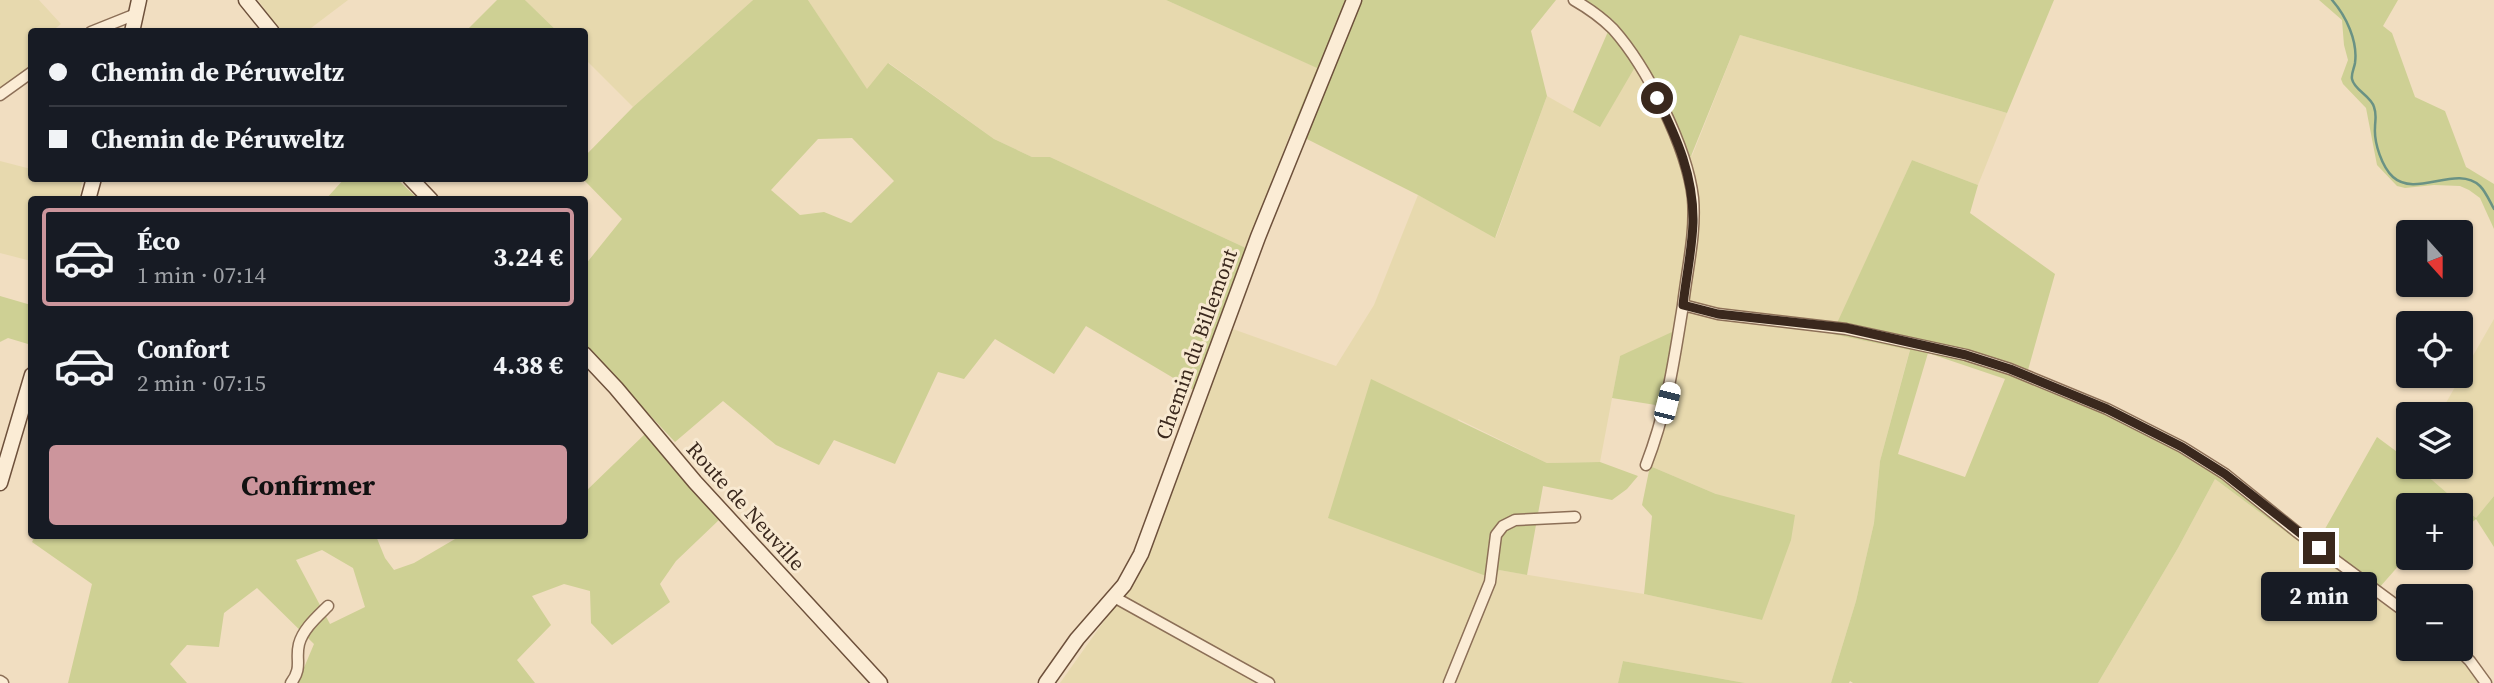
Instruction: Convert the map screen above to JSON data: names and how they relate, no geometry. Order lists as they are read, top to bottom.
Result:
{
  "streets": {
    "street": ["Chemin du Billemont", "Route de Neuville"]
  },
  "north": "bottom",
  "page": {
    "banner": ["Chemin de Péruweltz", "Chemin de Péruweltz"],
    "list": [
      {
        "name": "Éco",
        "note": "1 min · 07:14",
        "value": "3.24 €"
      },
      {
        "name": "Confort",
        "note": "2 min · 07:15",
        "value": "4.38 €"
      }
    ],
    "map_buttons": ["+", "−"],
    "buttons": "Confirmer",
    "bubble": "2 min"
  }
}
